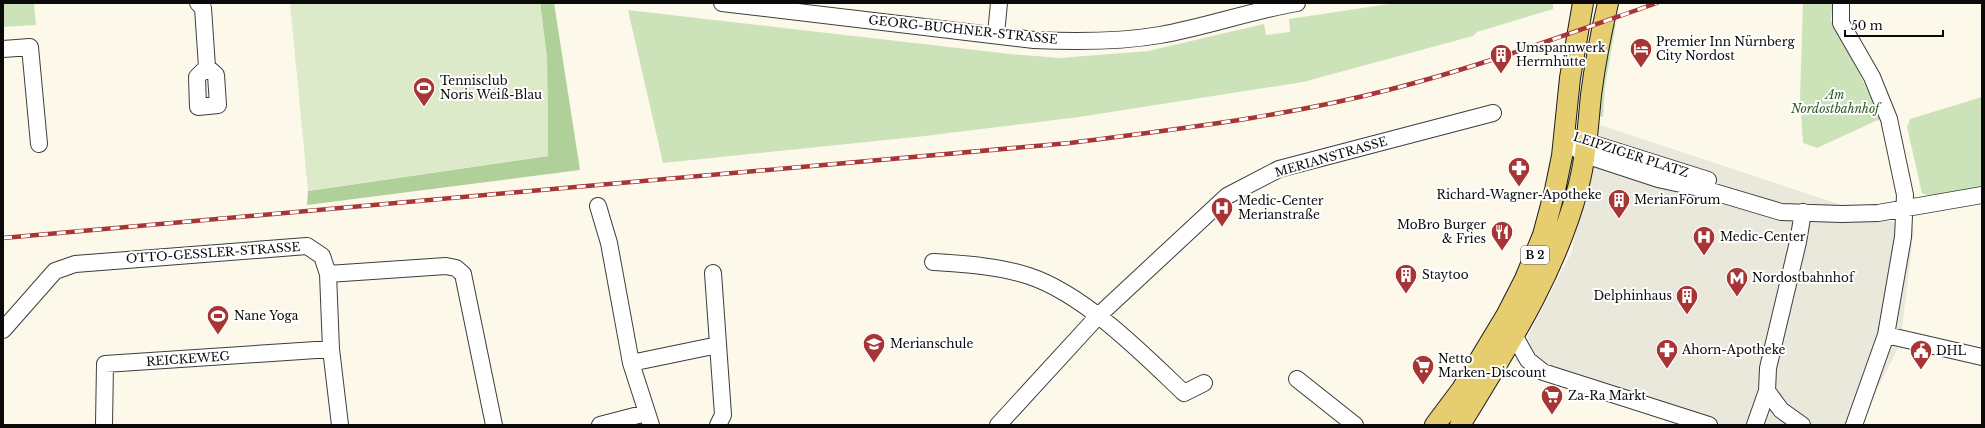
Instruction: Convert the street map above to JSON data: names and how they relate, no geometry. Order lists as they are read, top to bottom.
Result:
{
  "streets": {
    "main road": ["B 2"],
    "street": [
      "GEORG-BUCHNER-STRASSE",
      "LEIPZIGER PLATZ",
      "MERIANSTRASSE",
      "OTTO-GESSLER-STRASSE",
      "REICKEWEG"
    ]
  },
  "crossings": [
    ["LEIPZIGER PLATZ", "B 2"],
    ["OTTO-GESSLER-STRASSE", "REICKEWEG"]
  ],
  "parks": ["Am Nordostbahnhof"],
  "places": {
    "hotel": ["Premier Inn Nürnberg City Nordost"],
    "building": [
      "Umspannwerk Herrnhütte",
      "MerianForum",
      "Staytoo",
      "Delphinhaus"
    ],
    "sports": ["Tennisclub Noris Weiß-Blau", "Nane Yoga"],
    "pharmacy": ["Richard-Wagner-Apotheke", "Ahorn-Apotheke"],
    "hospital": ["Medic-Center Merianstraße", "Medic-Center"],
    "restaurant": ["MoBro Burger & Fries"],
    "metro station": ["Nordostbahnhof"],
    "school or university": ["Merianschule"],
    "public building": ["DHL"],
    "supermarket": ["Netto Marken-Discount", "Za-Ra Markt"]
  },
  "scale_bar": "50 m"
}
